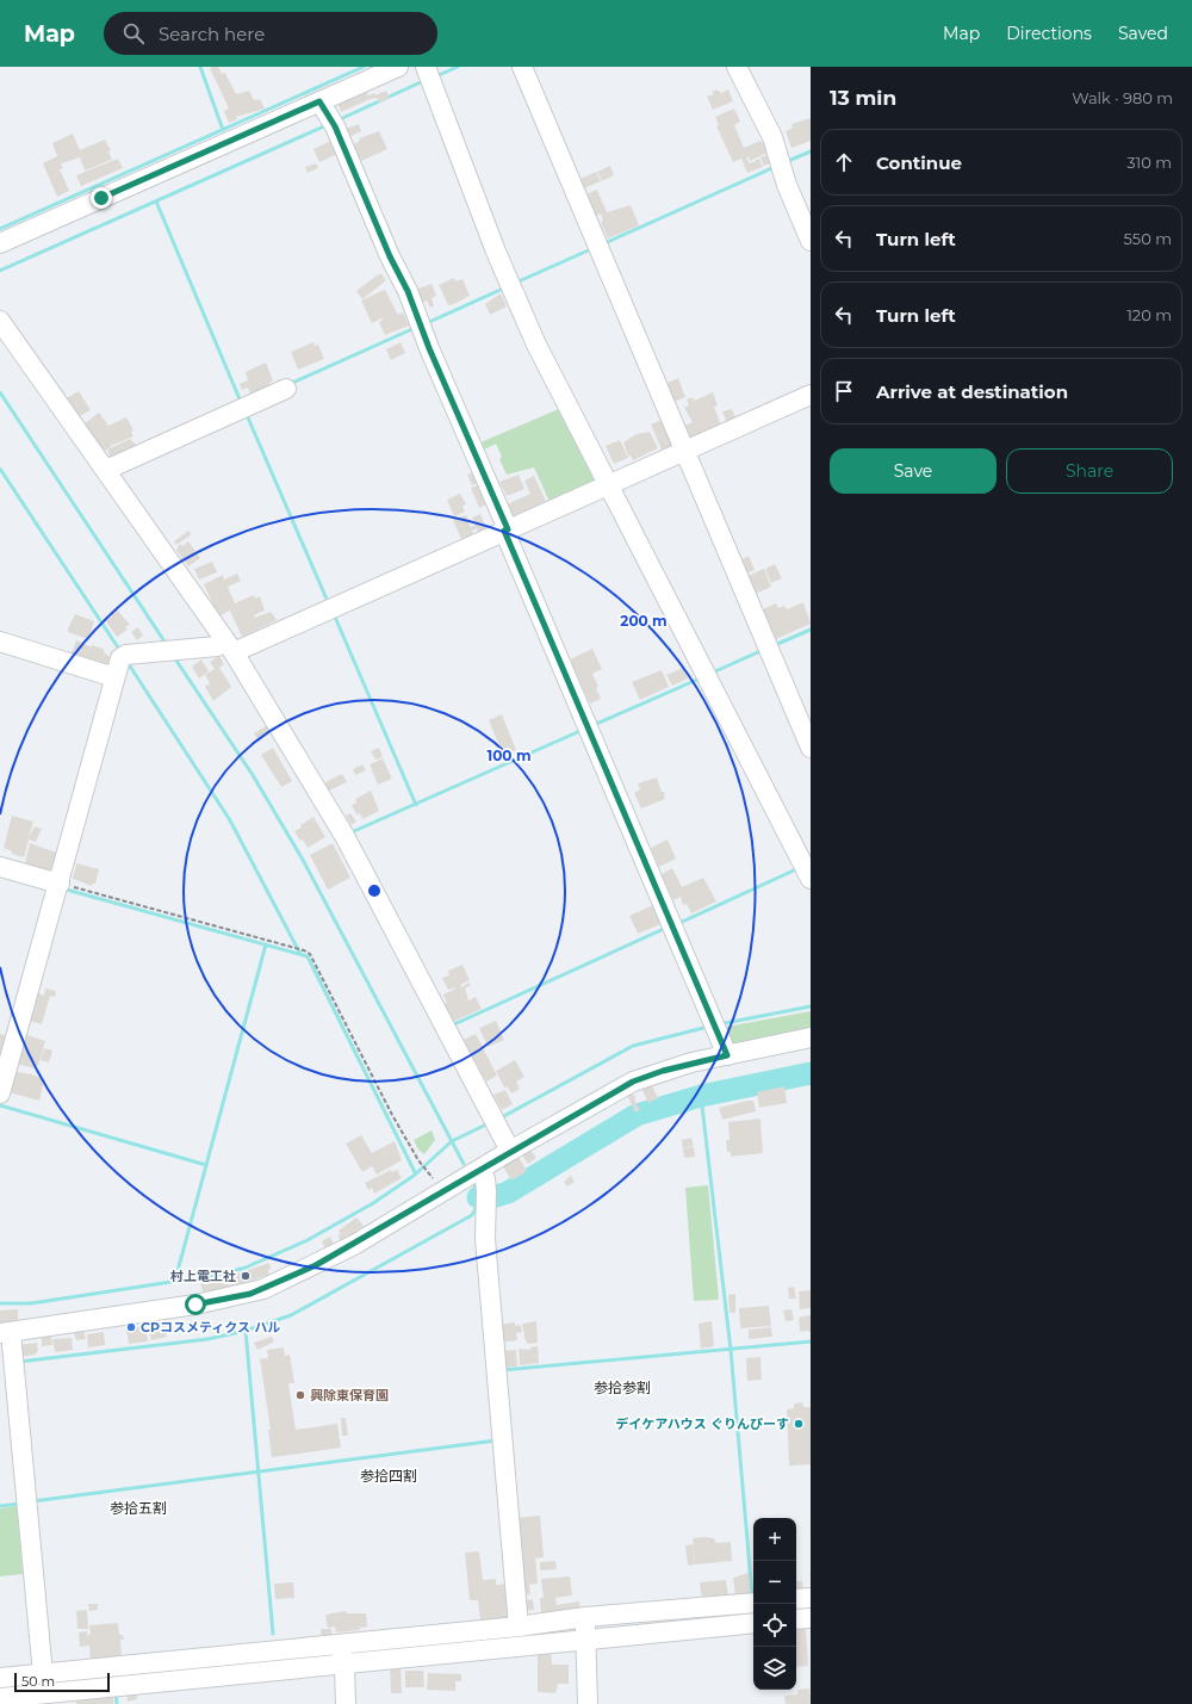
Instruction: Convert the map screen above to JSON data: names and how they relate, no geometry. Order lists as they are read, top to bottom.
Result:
{
  "districts": ["参拾参割", "参拾四割", "参拾五割"],
  "places": [
    "村上電工社",
    "CPコスメティクス ハル",
    "興除東保育園",
    "デイケアハウス ぐりんぴーす"
  ],
  "scale_bar": "50 m",
  "page": {
    "header": "Map",
    "search": "Search here",
    "nav": ["Map", "Directions", "Saved"],
    "heading": ["13 min", "Walk · 980 m"],
    "list": [
      ["Continue", "310 m"],
      ["Turn left", "550 m"],
      ["Turn left", "120 m"],
      "Arrive at destination"
    ],
    "buttons": ["Save", "Share"],
    "map_buttons": ["+", "−"],
    "scale": "50 m"
  },
  "rings": ["200 m", "100 m"]
}
